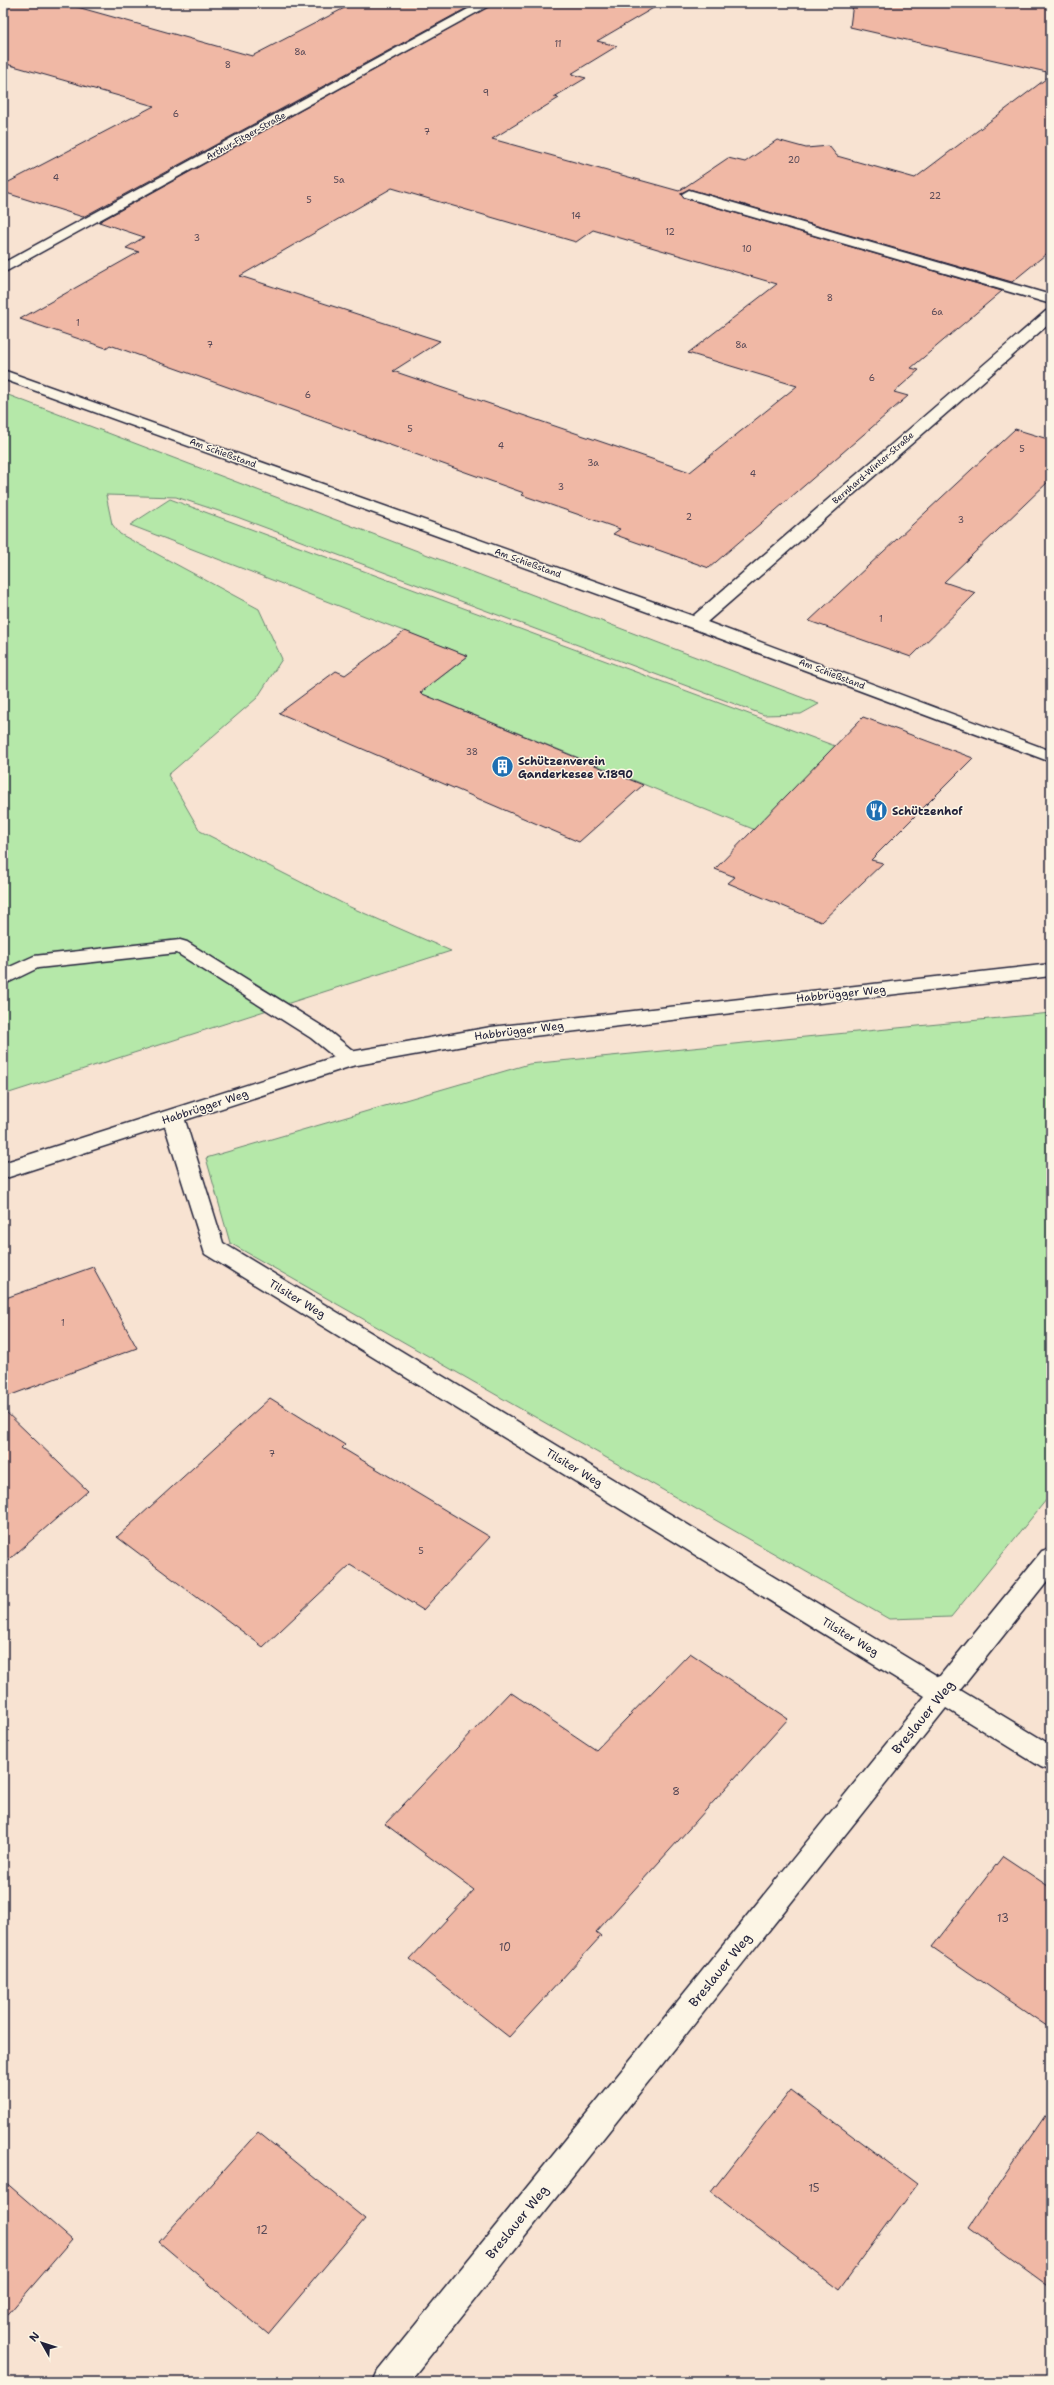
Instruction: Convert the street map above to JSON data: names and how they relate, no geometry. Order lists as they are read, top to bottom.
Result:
{
  "streets": {
    "street": [
      "Arthur-Fitger-Straße",
      "Am Schießstand",
      "Bernhard-Winter-Straße",
      "Habbrügger Weg",
      "Tilsiter Weg",
      "Breslauer Weg"
    ]
  },
  "crossings": [
    ["Am Schießstand", "Bernhard-Winter-Straße"],
    ["Habbrügger Weg", "Tilsiter Weg"],
    ["Tilsiter Weg", "Breslauer Weg"]
  ],
  "places": {
    "building": ["Schützenverein Ganderkesee v.1890"],
    "restaurant": ["Schützenhof"]
  },
  "house_numbers": [
    "11",
    "8a",
    "8",
    "9",
    "6",
    "7",
    "20",
    "4",
    "5a",
    "22",
    "5",
    "14",
    "12",
    "3",
    "10",
    "8",
    "6a",
    "1",
    "7",
    "8a",
    "6",
    "6",
    "5",
    "4",
    "5",
    "3a",
    "4",
    "3",
    "2",
    "3",
    "1",
    "38",
    "1",
    "7",
    "5",
    "8",
    "13",
    "10",
    "15",
    "12"
  ],
  "north": "top left"
}
